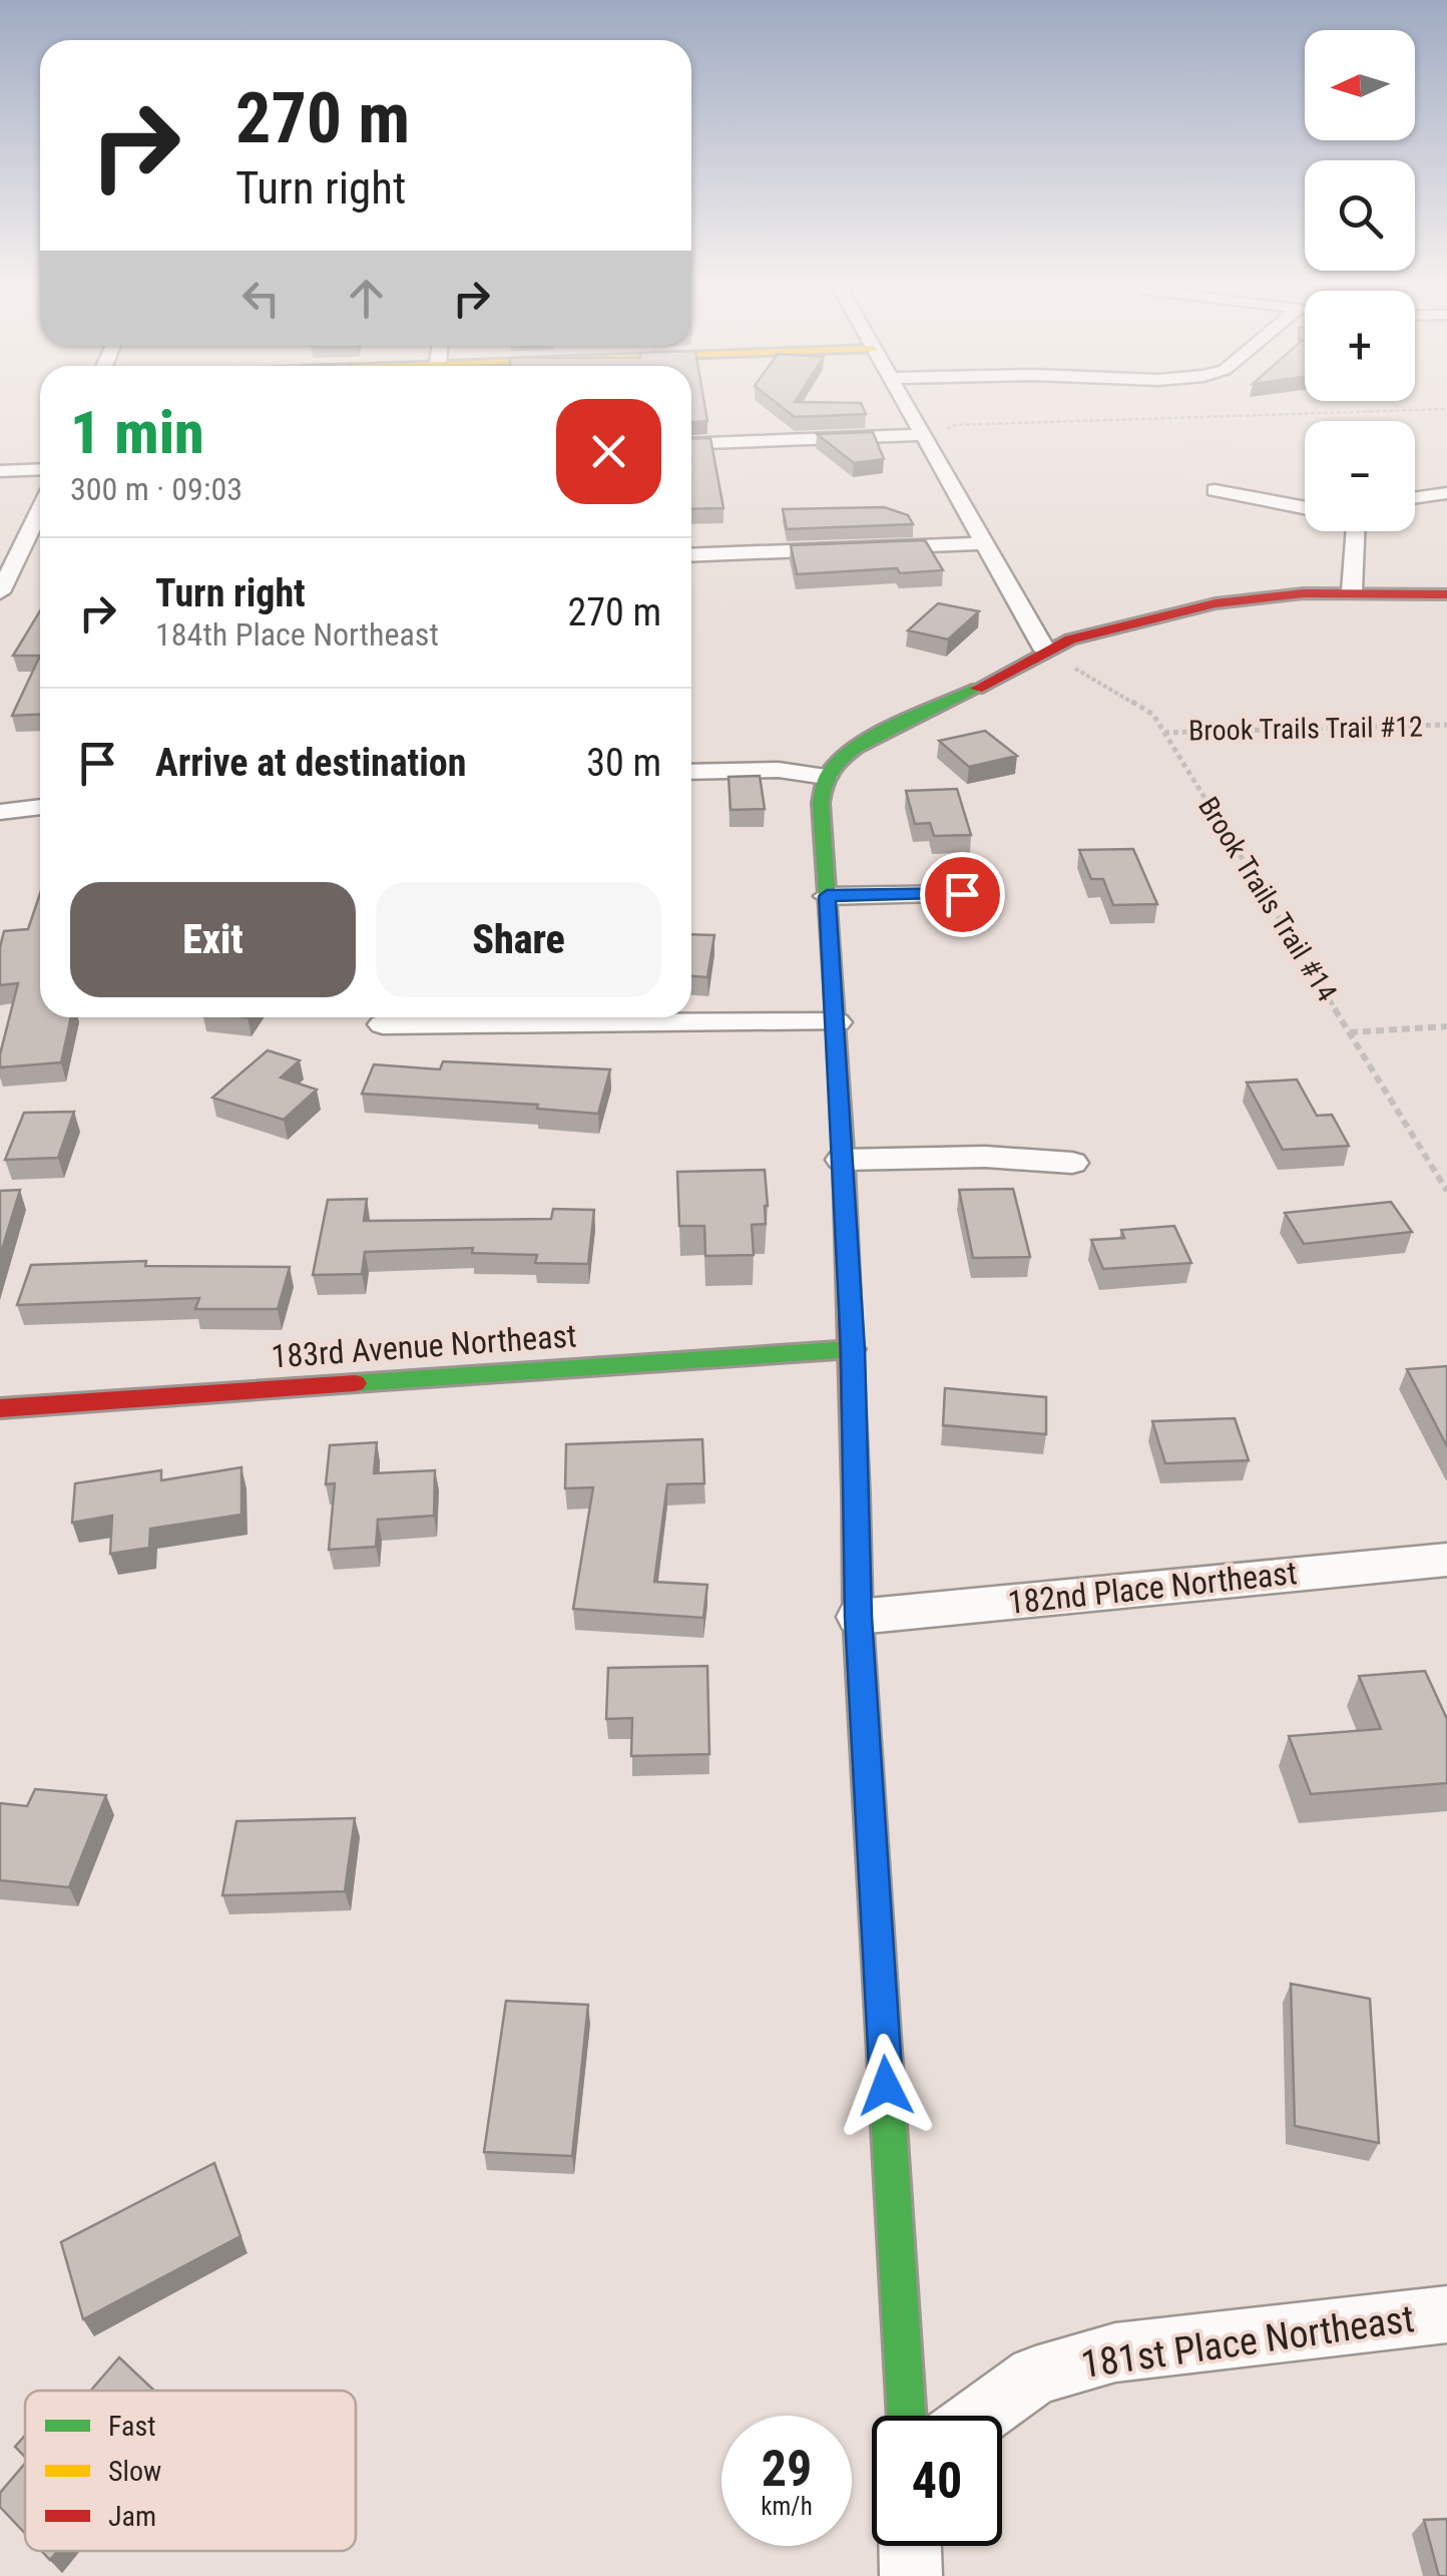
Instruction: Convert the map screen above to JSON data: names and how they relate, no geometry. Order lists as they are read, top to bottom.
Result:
{
  "streets": {
    "street": ["183rd Avenue Northeast", "182nd Place Northeast", "181st Place Northeast"],
    "path": ["Brook Trails Trail #12", "Brook Trails Trail #14"]
  },
  "crossings": [
    ["Brook Trails Trail #12", "Brook Trails Trail #14"]
  ],
  "legend": ["Fast", "Slow", "Jam"],
  "north": "left",
  "page": {
    "map_buttons": ["+", "−"],
    "turn": ["270 m", "Turn right"],
    "heading": ["1 min", "300 m · 09:03"],
    "list": [
      {
        "name": "Turn right",
        "note": "184th Place Northeast",
        "value": "270 m"
      },
      {
        "name": "Arrive at destination",
        "value": "30 m"
      }
    ],
    "buttons": ["Exit", "Share"],
    "speed": "29 km/h",
    "limit": "40"
  }
}
